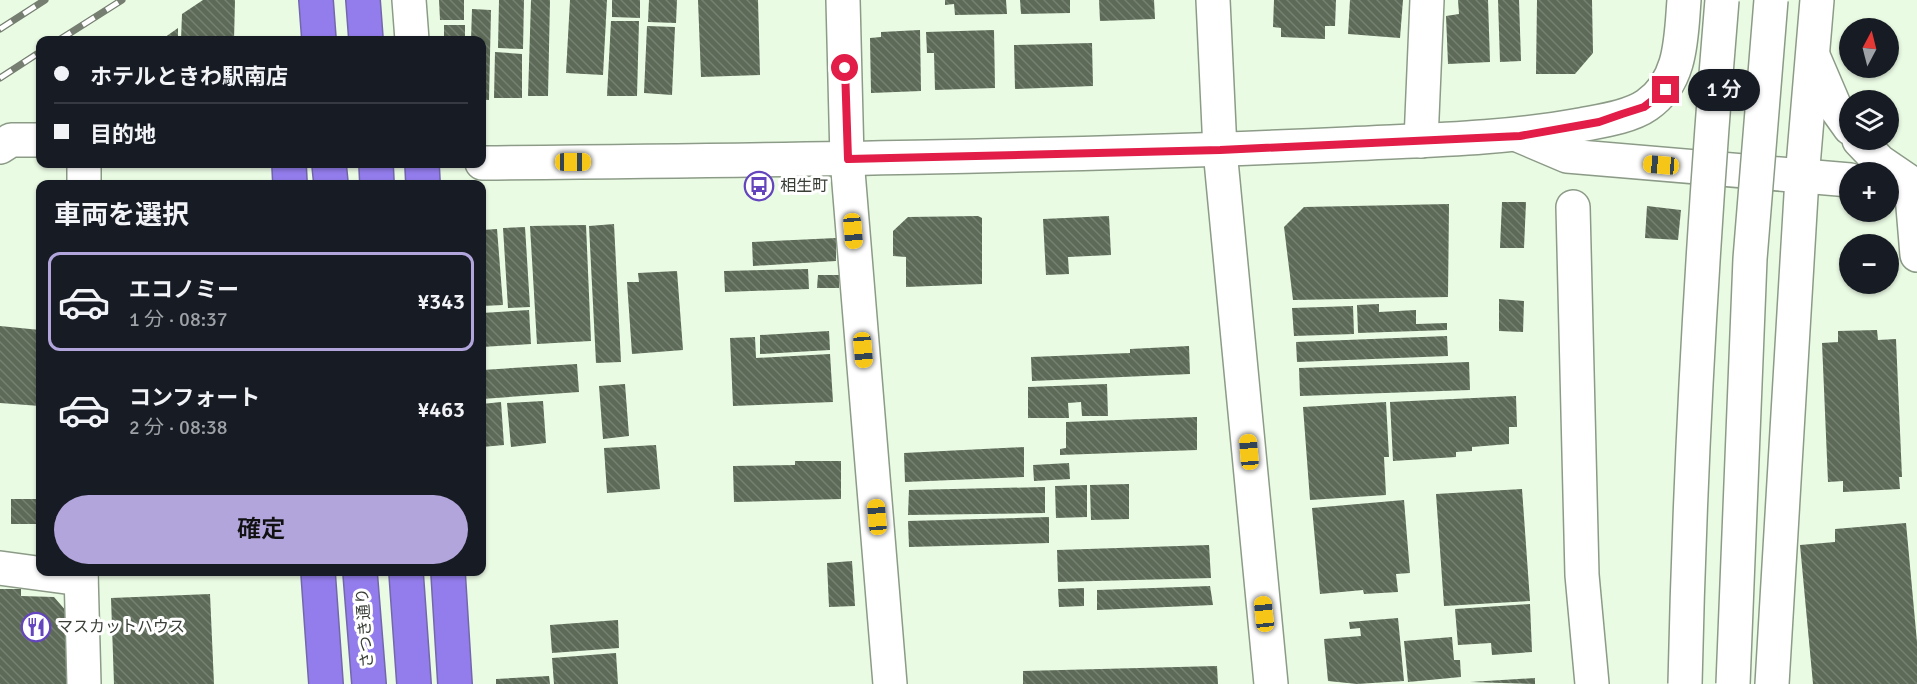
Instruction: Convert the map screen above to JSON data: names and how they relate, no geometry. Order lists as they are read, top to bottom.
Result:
{
  "streets": {
    "highway": ["さつき通り"]
  },
  "places": {
    "bus stop": ["相生町"],
    "restaurant": ["マスカットハウス"]
  },
  "north": "top",
  "page": {
    "map_buttons": ["+", "−"],
    "banner": ["ホテルときわ駅南店", "目的地"],
    "bubble": "1 分",
    "heading": "車両を選択",
    "list": [
      {
        "name": "エコノミー",
        "note": "1 分 · 08:37",
        "value": "¥343"
      },
      {
        "name": "コンフォート",
        "note": "2 分 · 08:38",
        "value": "¥463"
      }
    ],
    "buttons": "確定"
  }
}
